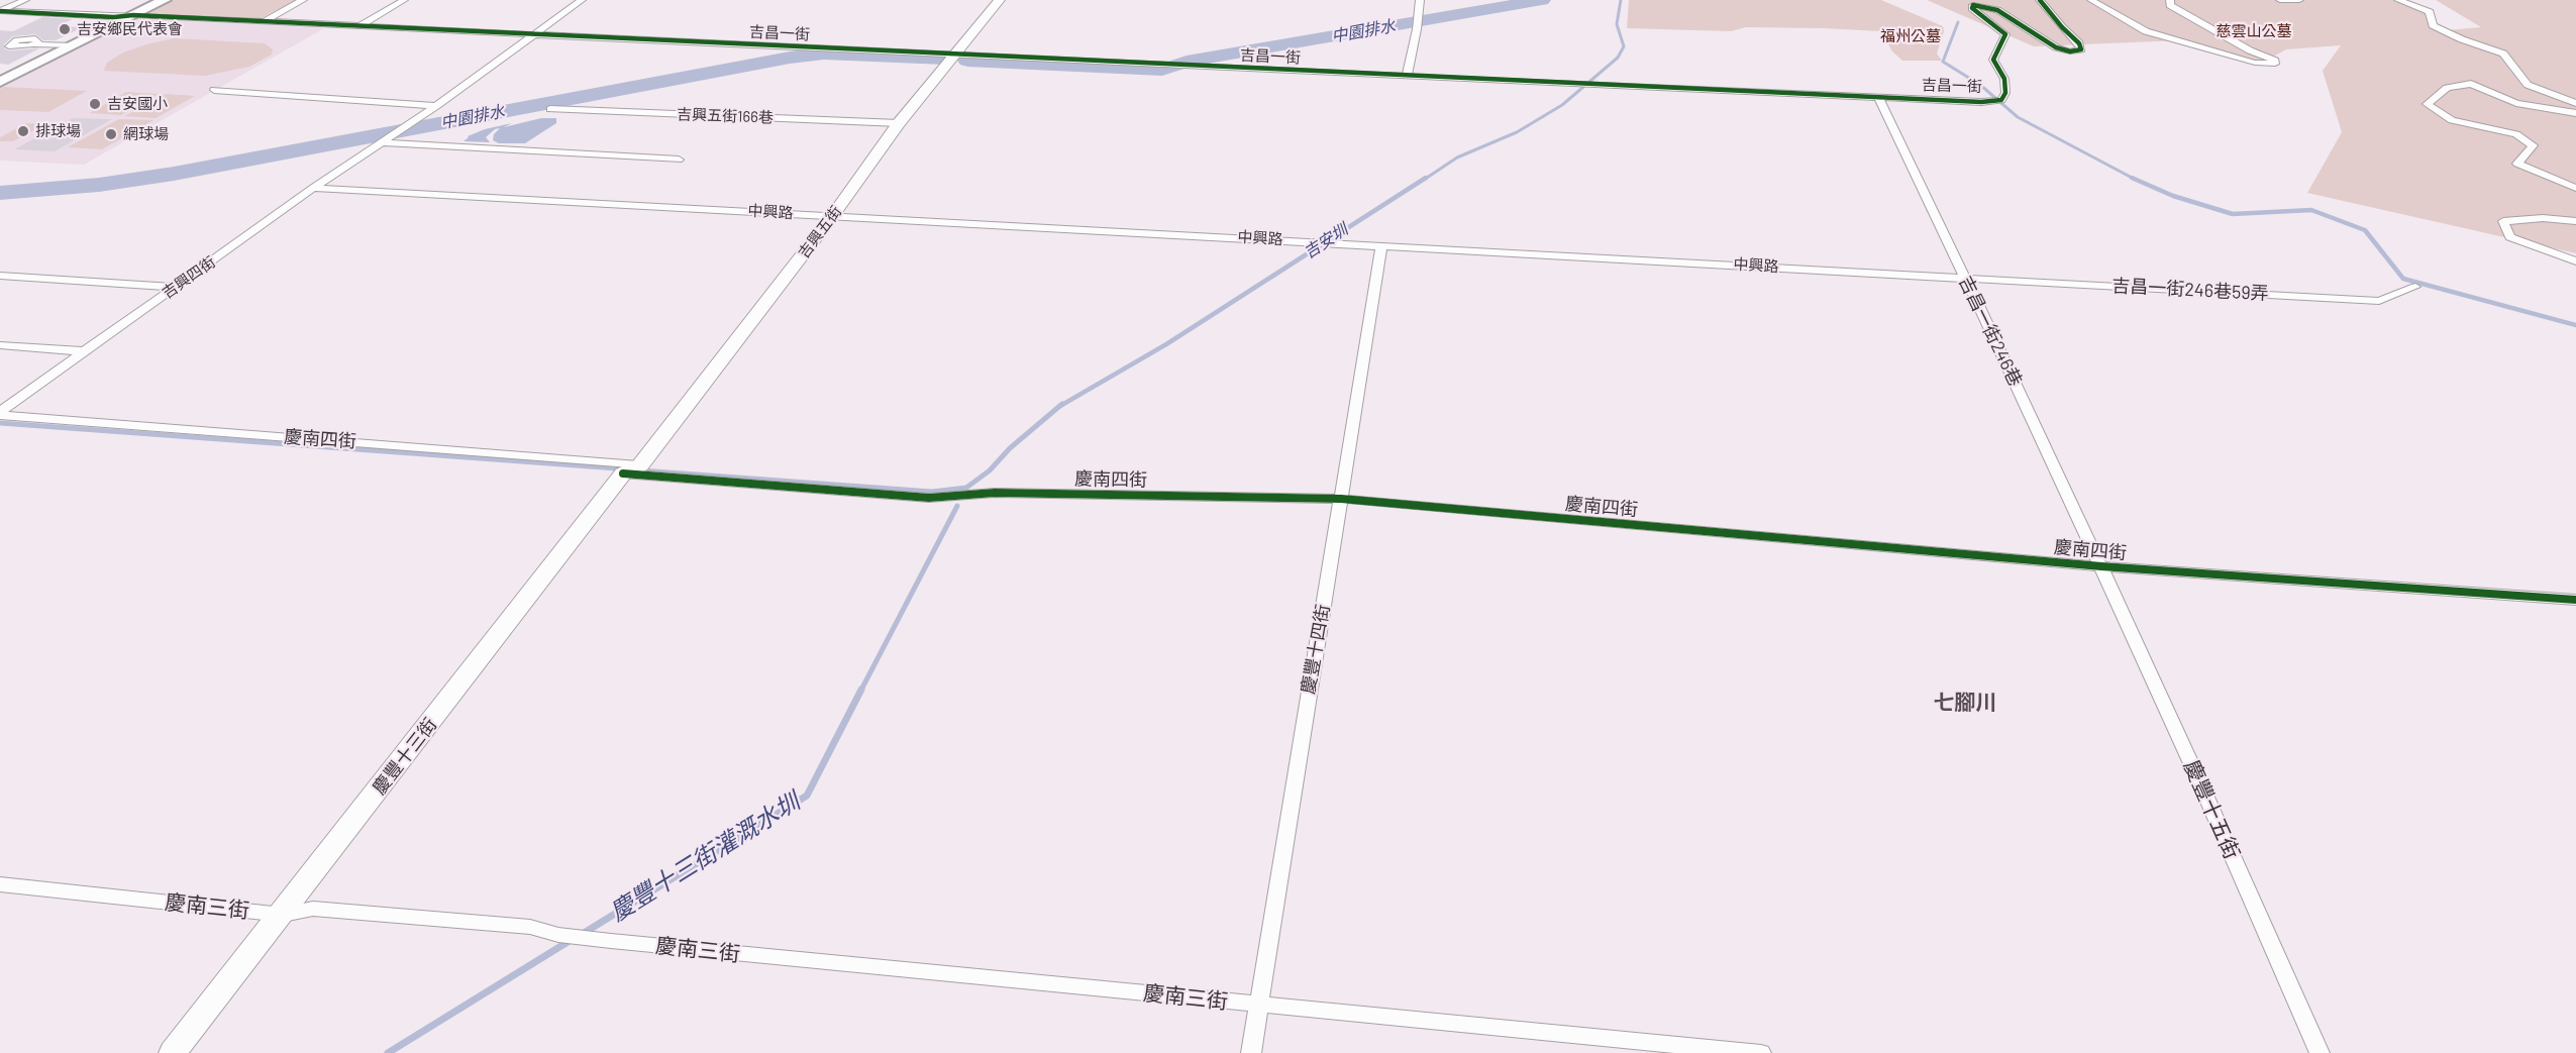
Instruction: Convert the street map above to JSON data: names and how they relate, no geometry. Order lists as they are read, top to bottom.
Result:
{
  "streets": {
    "street": [
      "吉昌一街",
      "吉興五街166巷",
      "中興路",
      "吉興五街",
      "吉興四街",
      "吉昌一街246巷59弄",
      "吉昌一街246巷",
      "慶南四街",
      "慶豐十四街",
      "慶豐十三街",
      "慶豐十五街",
      "慶南三街"
    ]
  },
  "crossings": [
    ["吉昌一街", "吉興五街"],
    ["吉昌一街", "吉昌一街246巷"],
    ["吉興五街166巷", "吉興五街"],
    ["中興路", "吉興五街"],
    ["中興路", "吉興四街"],
    ["中興路", "吉昌一街246巷59弄"],
    ["中興路", "吉昌一街246巷"],
    ["中興路", "慶豐十四街"],
    ["吉興五街", "慶南四街"],
    ["吉興五街", "慶豐十三街"],
    ["吉興四街", "慶南四街"],
    ["吉昌一街246巷59弄", "吉昌一街246巷"],
    ["吉昌一街246巷", "慶南四街"],
    ["吉昌一街246巷", "慶豐十五街"],
    ["慶南四街", "慶豐十四街"],
    ["慶南四街", "慶豐十三街"],
    ["慶南四街", "慶豐十五街"],
    ["慶豐十四街", "慶南三街"],
    ["慶豐十三街", "慶南三街"]
  ],
  "districts": ["七腳川"],
  "water": ["中園排水", "吉安圳", "慶豐十三街灌溉水圳"],
  "parks": ["慈雲山公墓", "福州公墓"],
  "places": [
    "吉安鄉民代表會",
    "吉安國小",
    "排球場",
    "網球場"
  ]
}
